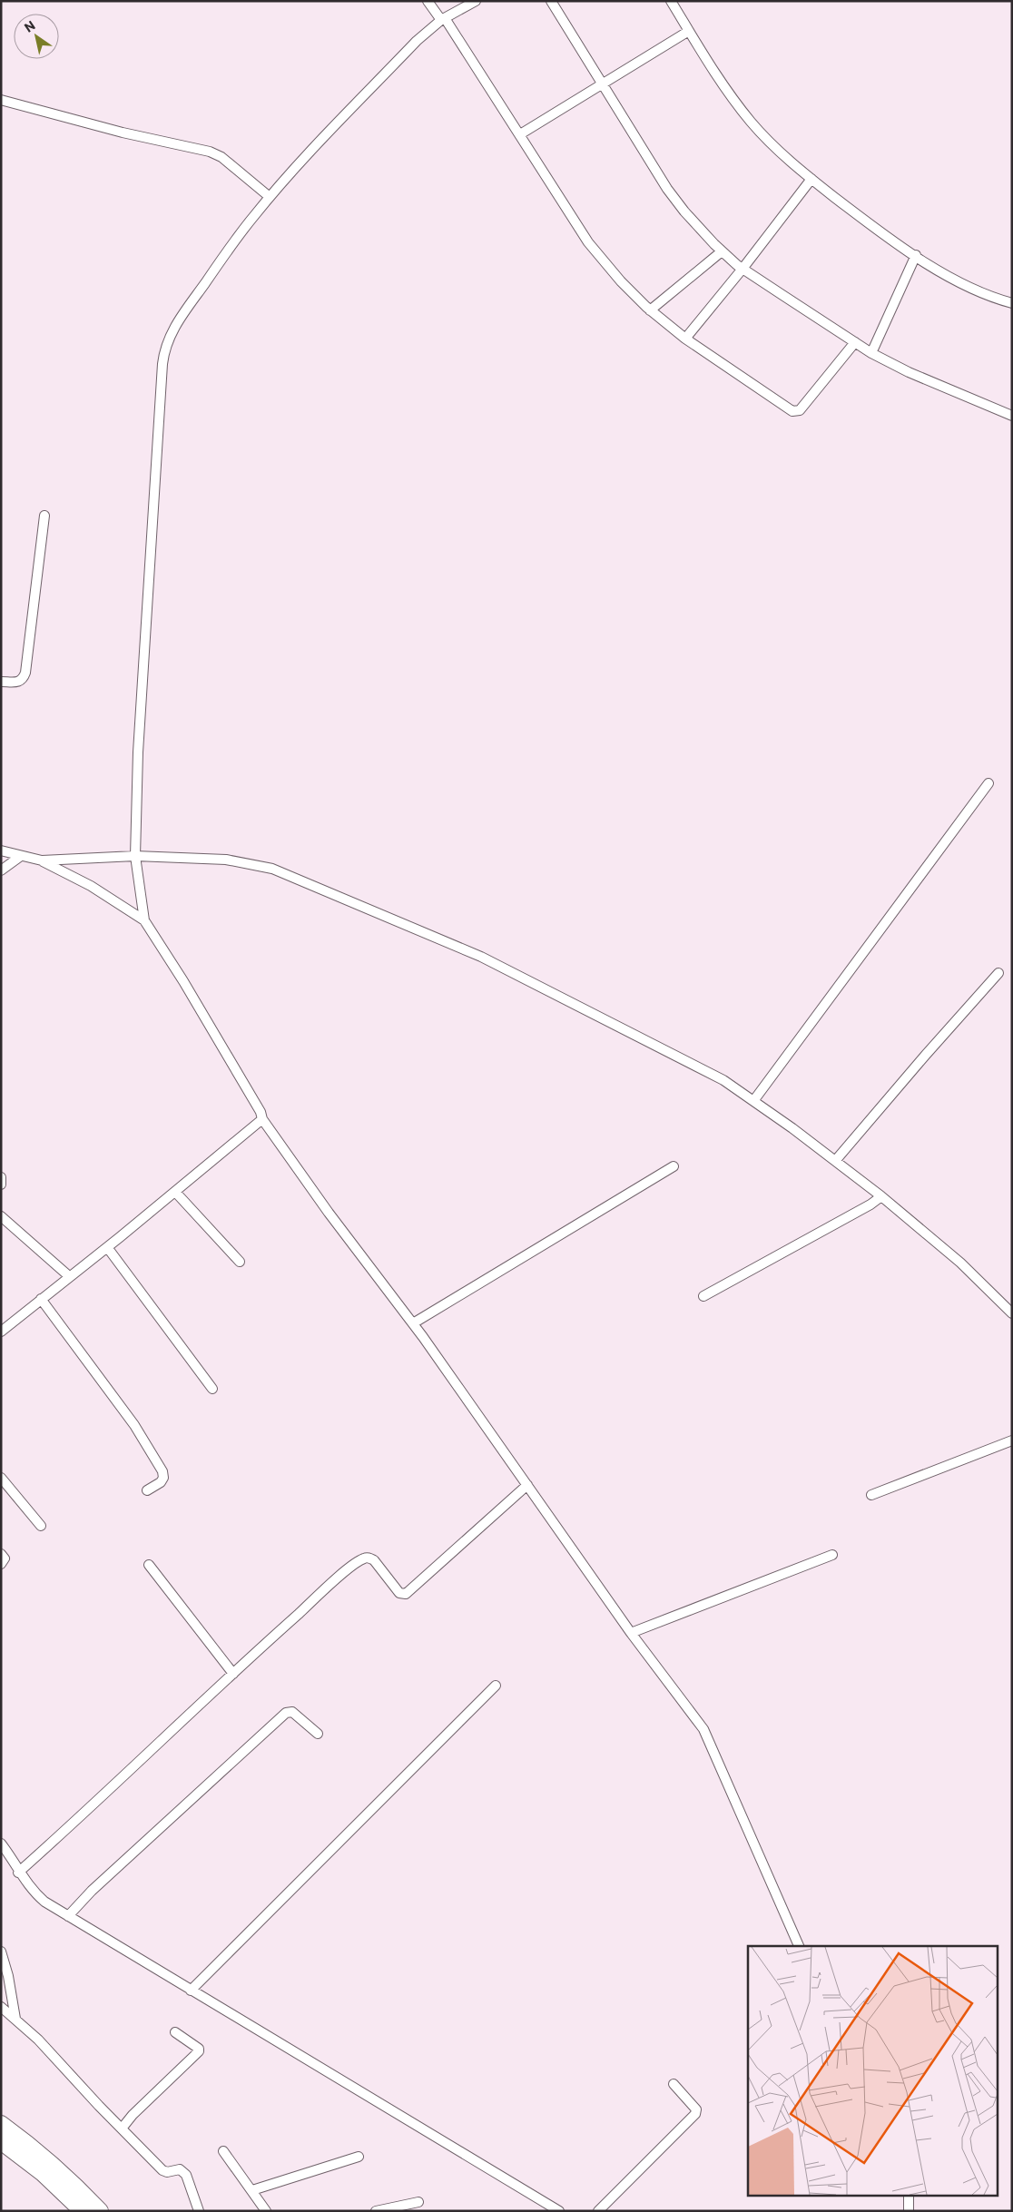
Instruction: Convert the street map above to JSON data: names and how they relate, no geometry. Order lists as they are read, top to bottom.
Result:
{
  "north": "top left"
}
